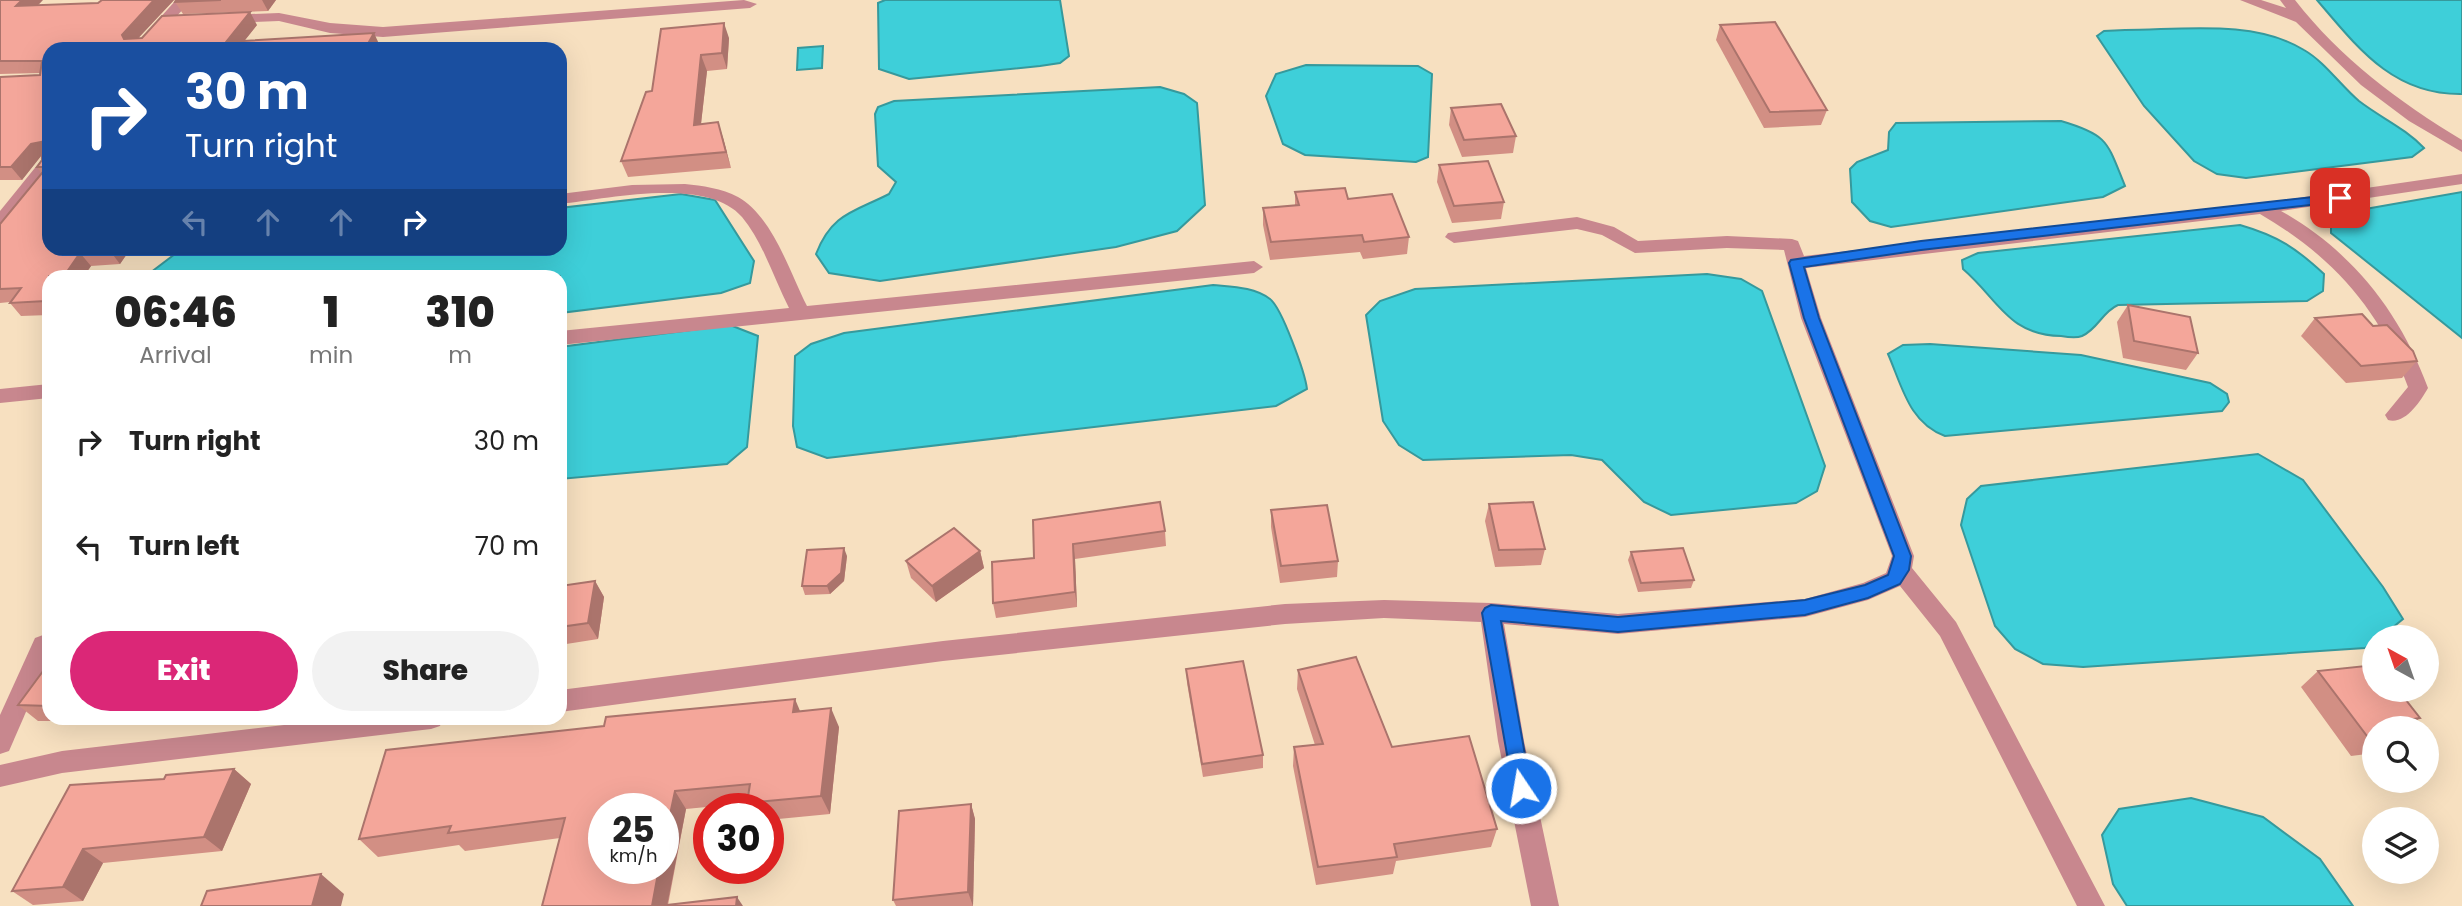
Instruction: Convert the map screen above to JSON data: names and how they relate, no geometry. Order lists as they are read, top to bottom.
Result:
{
  "north": "top left",
  "page": {
    "turn": ["30 m", "Turn right"],
    "eta": [
      "06:46",
      "Arrival",
      "1",
      "min",
      "310",
      "m"
    ],
    "list": [
      {
        "name": "Turn right",
        "value": "30 m"
      },
      {
        "name": "Turn left",
        "value": "70 m"
      }
    ],
    "buttons": ["Exit", "Share"],
    "speed": "25 km/h",
    "limit": "30"
  }
}
